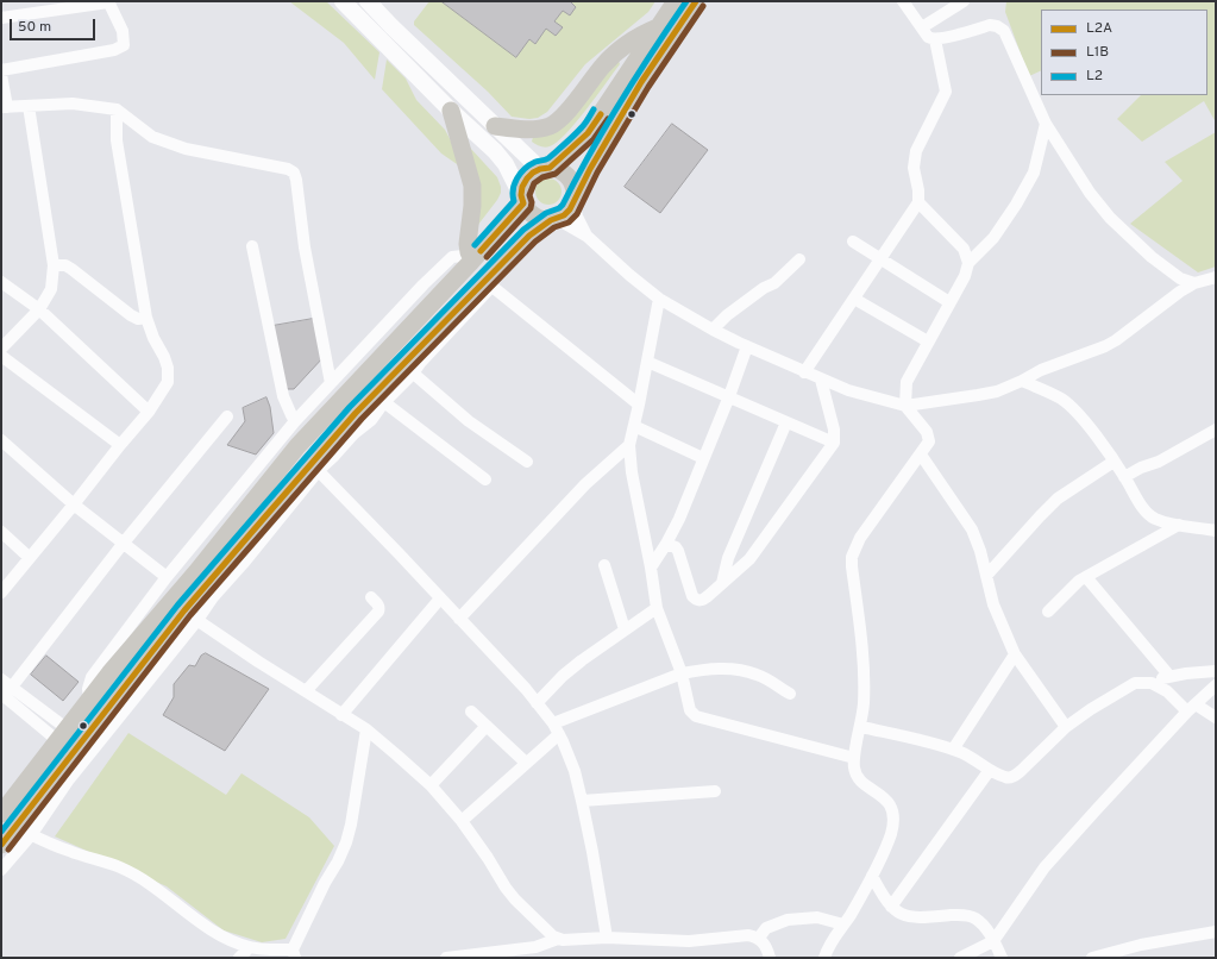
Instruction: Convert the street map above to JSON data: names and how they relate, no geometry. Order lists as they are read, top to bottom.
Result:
{
  "lines": ["transit line L2A", "transit line L2", "transit line L1B"],
  "legend": ["L2A", "L1B", "L2"],
  "scale_bar": "50 m"
}
